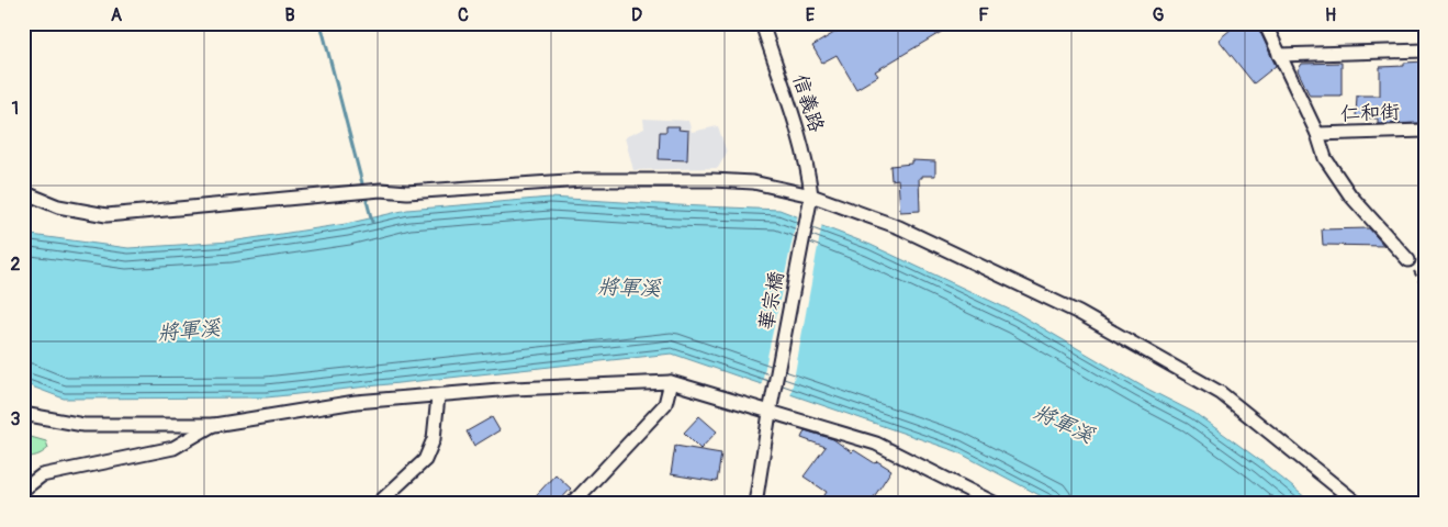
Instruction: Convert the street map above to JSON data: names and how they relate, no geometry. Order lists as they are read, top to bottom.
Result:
{
  "streets": {
    "street": ["信義路", "仁和街", "華宗橋"]
  },
  "crossings": [
    ["信義路", "華宗橋"]
  ],
  "water": ["將軍溪"],
  "grid": {
    "columns": [
      "A",
      "B",
      "C",
      "D",
      "E",
      "F",
      "G",
      "H"
    ],
    "rows": ["1", "2", "3"]
  }
}
